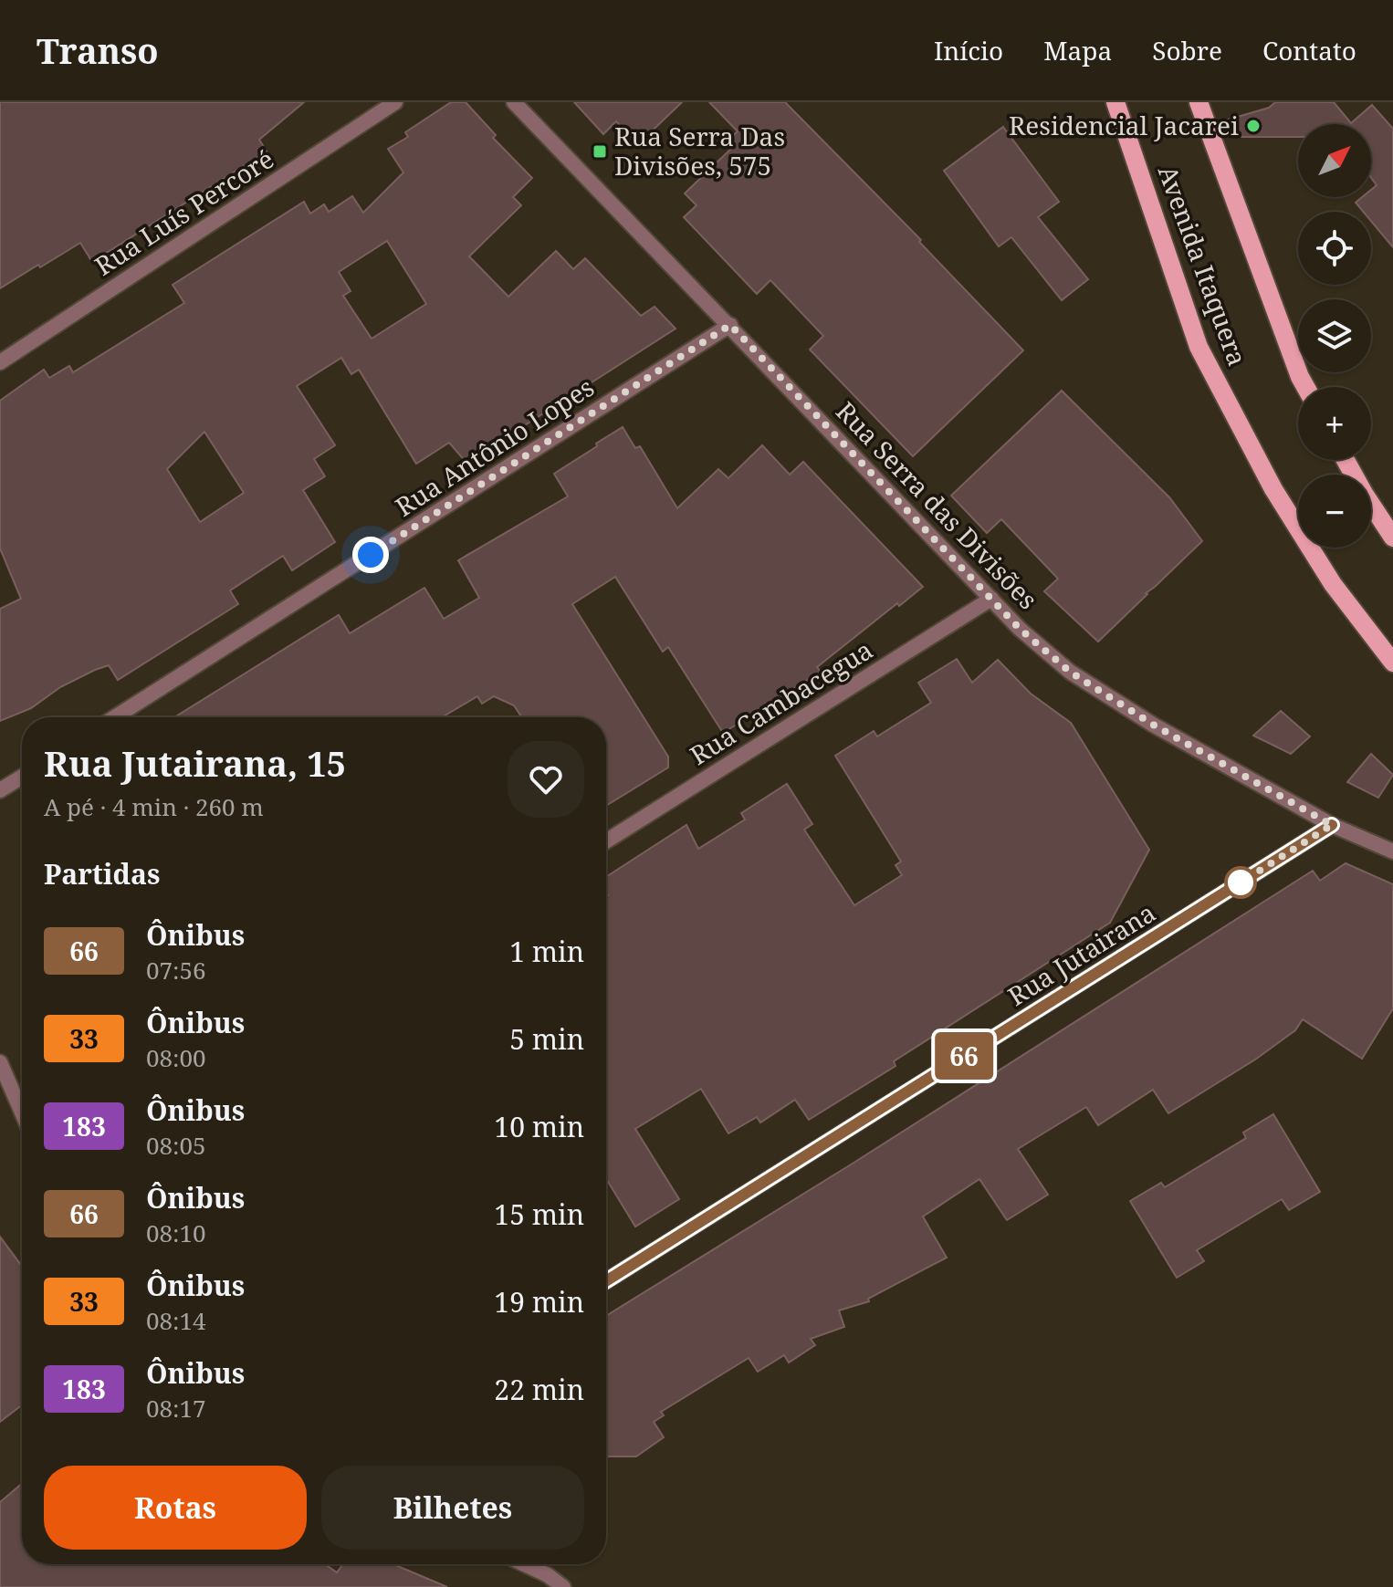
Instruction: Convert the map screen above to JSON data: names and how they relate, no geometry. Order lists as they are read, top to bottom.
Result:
{
  "streets": {
    "main road": ["Avenida Itaquera"],
    "street": [
      "Rua Luís Percoré",
      "Rua Antônio Lopes",
      "Rua Serra das Divisões",
      "Rua Cambacegua",
      "Rua Jutairana"
    ]
  },
  "crossings": [
    ["Rua Antônio Lopes", "Rua Serra das Divisões"],
    ["Rua Serra das Divisões", "Rua Cambacegua"],
    ["Rua Serra das Divisões", "Rua Jutairana"]
  ],
  "places": {
    "other": ["Residencial Jacarei"],
    "transit": ["Rua Serra Das Divisões, 575"]
  },
  "lines": ["bus line 66"],
  "north": "top right",
  "page": {
    "header": "Transo",
    "nav": [
      "Início",
      "Mapa",
      "Sobre",
      "Contato"
    ],
    "on_map": "66",
    "map_buttons": ["+", "−"],
    "heading": [
      ["Rua Jutairana, 15", "A pé · 4 min · 260 m"],
      "Partidas"
    ],
    "list": [
      {
        "mark": "66",
        "name": "Ônibus",
        "note": "07:56",
        "value": "1 min"
      },
      {
        "mark": "33",
        "name": "Ônibus",
        "note": "08:00",
        "value": "5 min"
      },
      {
        "mark": "183",
        "name": "Ônibus",
        "note": "08:05",
        "value": "10 min"
      },
      {
        "mark": "66",
        "name": "Ônibus",
        "note": "08:10",
        "value": "15 min"
      },
      {
        "mark": "33",
        "name": "Ônibus",
        "note": "08:14",
        "value": "19 min"
      },
      {
        "mark": "183",
        "name": "Ônibus",
        "note": "08:17",
        "value": "22 min"
      }
    ],
    "buttons": ["Rotas", "Bilhetes"]
  }
}
